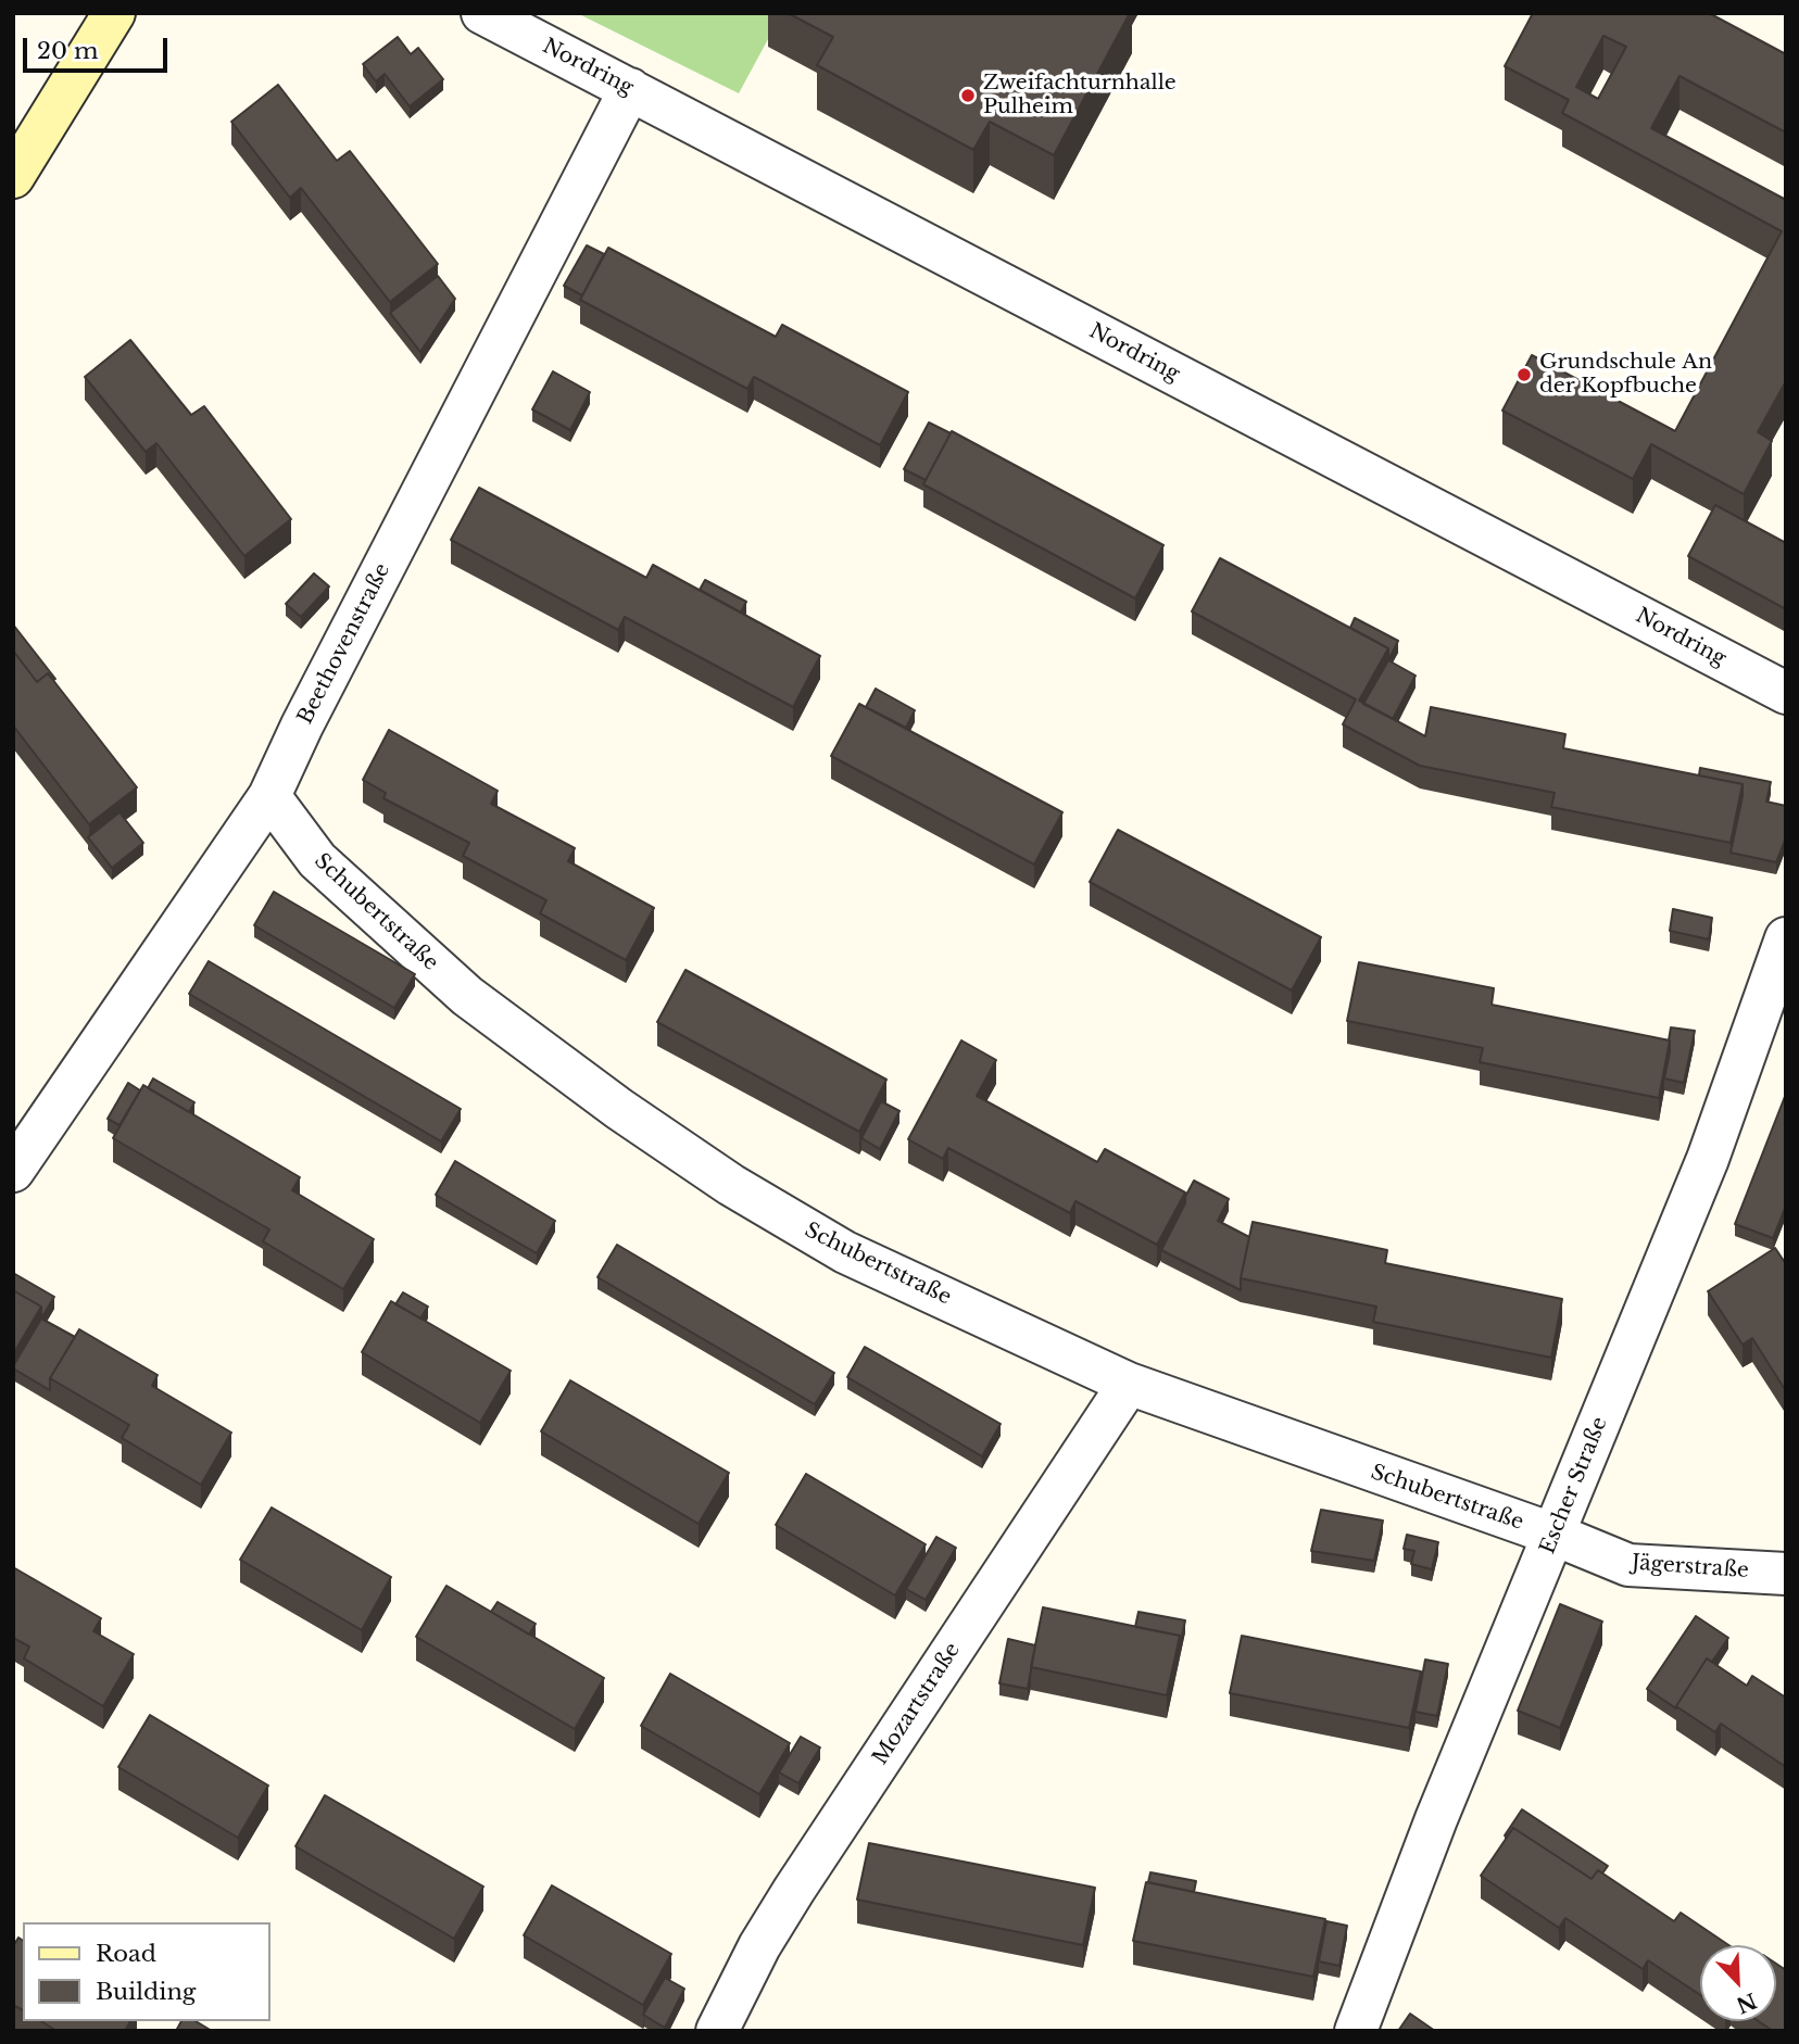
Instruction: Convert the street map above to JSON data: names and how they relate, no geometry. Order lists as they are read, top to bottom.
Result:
{
  "streets": {
    "street": [
      "Nordring",
      "Beethovenstraße",
      "Schubertstraße",
      "Escher Straße",
      "Jägerstraße",
      "Mozartstraße"
    ]
  },
  "crossings": [
    ["Nordring", "Beethovenstraße"],
    ["Beethovenstraße", "Schubertstraße"],
    ["Schubertstraße", "Escher Straße"],
    ["Schubertstraße", "Jägerstraße"],
    ["Schubertstraße", "Mozartstraße"],
    ["Escher Straße", "Jägerstraße"]
  ],
  "places": ["Zweifachturnhalle Pulheim", "Grundschule An der Kopfbuche"],
  "legend": ["Road", "Building"],
  "scale_bar": "20 m",
  "north": "bottom right"
}
